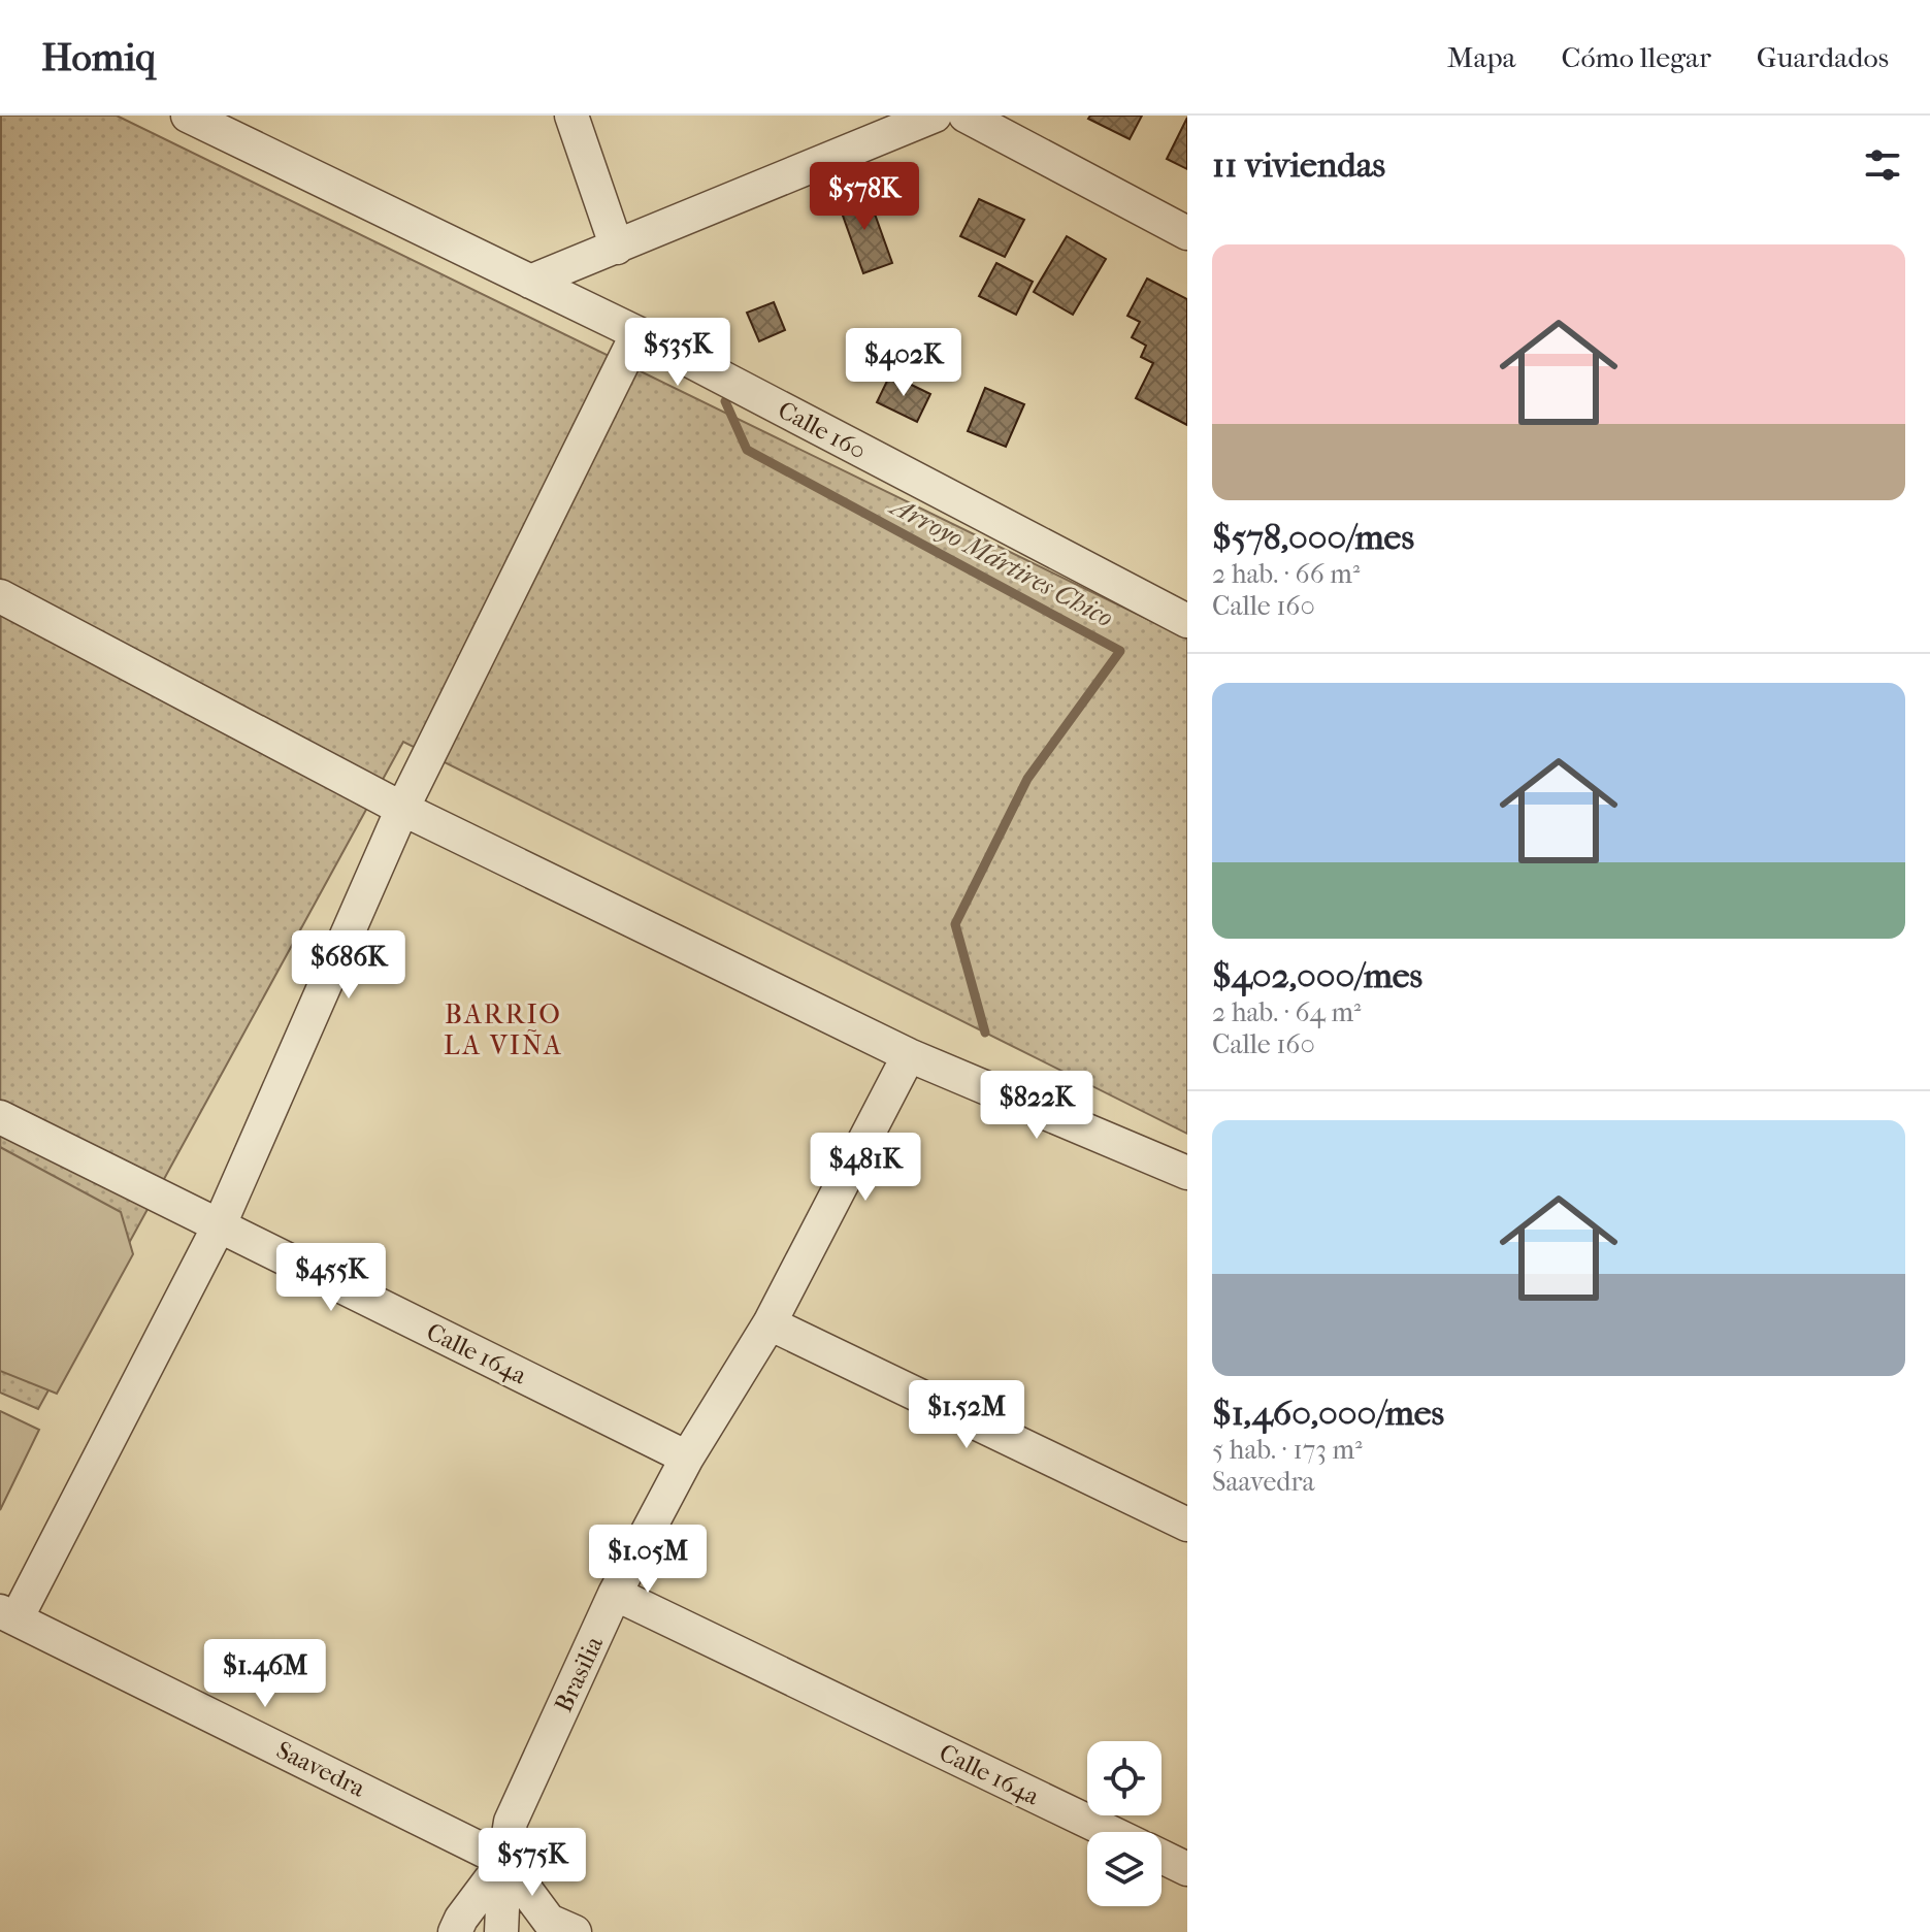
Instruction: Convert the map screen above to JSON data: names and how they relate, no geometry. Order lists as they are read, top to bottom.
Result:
{
  "streets": {
    "street": [
      "Calle 160",
      "Calle 164a",
      "Brasilia",
      "Saavedra"
    ]
  },
  "crossings": [
    ["Calle 164a", "Brasilia"],
    ["Brasilia", "Saavedra"]
  ],
  "districts": ["BARRIO LA VIÑA"],
  "water": ["Arroyo Mártires Chico"],
  "page": {
    "header": "Homiq",
    "nav": ["Mapa", "Cómo llegar", "Guardados"],
    "heading": "11 viviendas",
    "price": [
      "$578K",
      "$535K",
      "$402K",
      "$686K",
      "$822K",
      "$481K",
      "$455K",
      "$1.52M",
      "$1.05M",
      "$1.46M",
      "$575K"
    ],
    "list": [
      {
        "name": "$578,000/mes",
        "note": "2 hab. · 66 m² · Calle 160"
      },
      {
        "name": "$402,000/mes",
        "note": "2 hab. · 64 m² · Calle 160"
      },
      {
        "name": "$1,460,000/mes",
        "note": "5 hab. · 173 m² · Saavedra"
      }
    ]
  }
}
